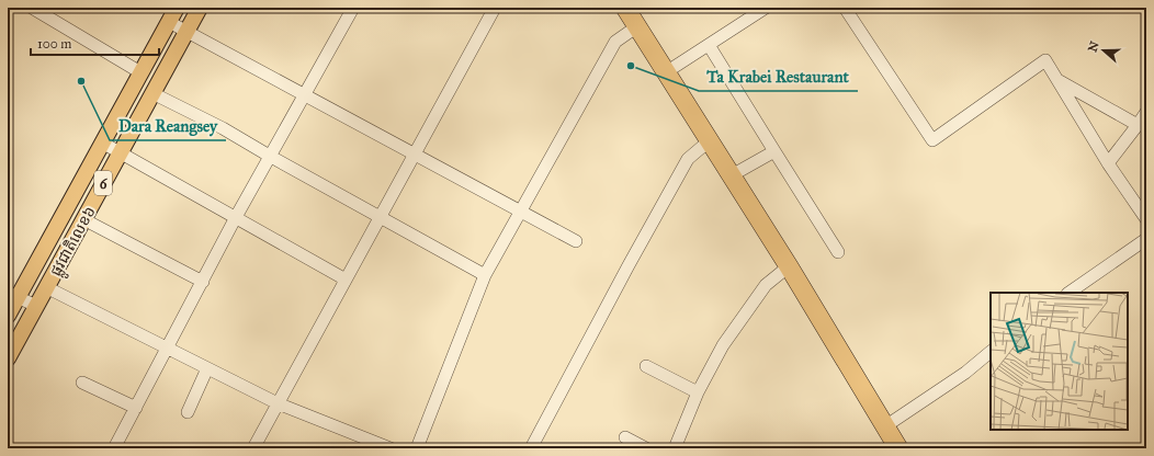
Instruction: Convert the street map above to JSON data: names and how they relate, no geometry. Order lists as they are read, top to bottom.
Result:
{
  "streets": {
    "main road": ["6", "ផ្លូវជាតិលេខ៦"]
  },
  "places": ["Ta Krabei Restaurant", "Dara Reangsey"],
  "scale_bar": "100 m",
  "north": "left"
}
